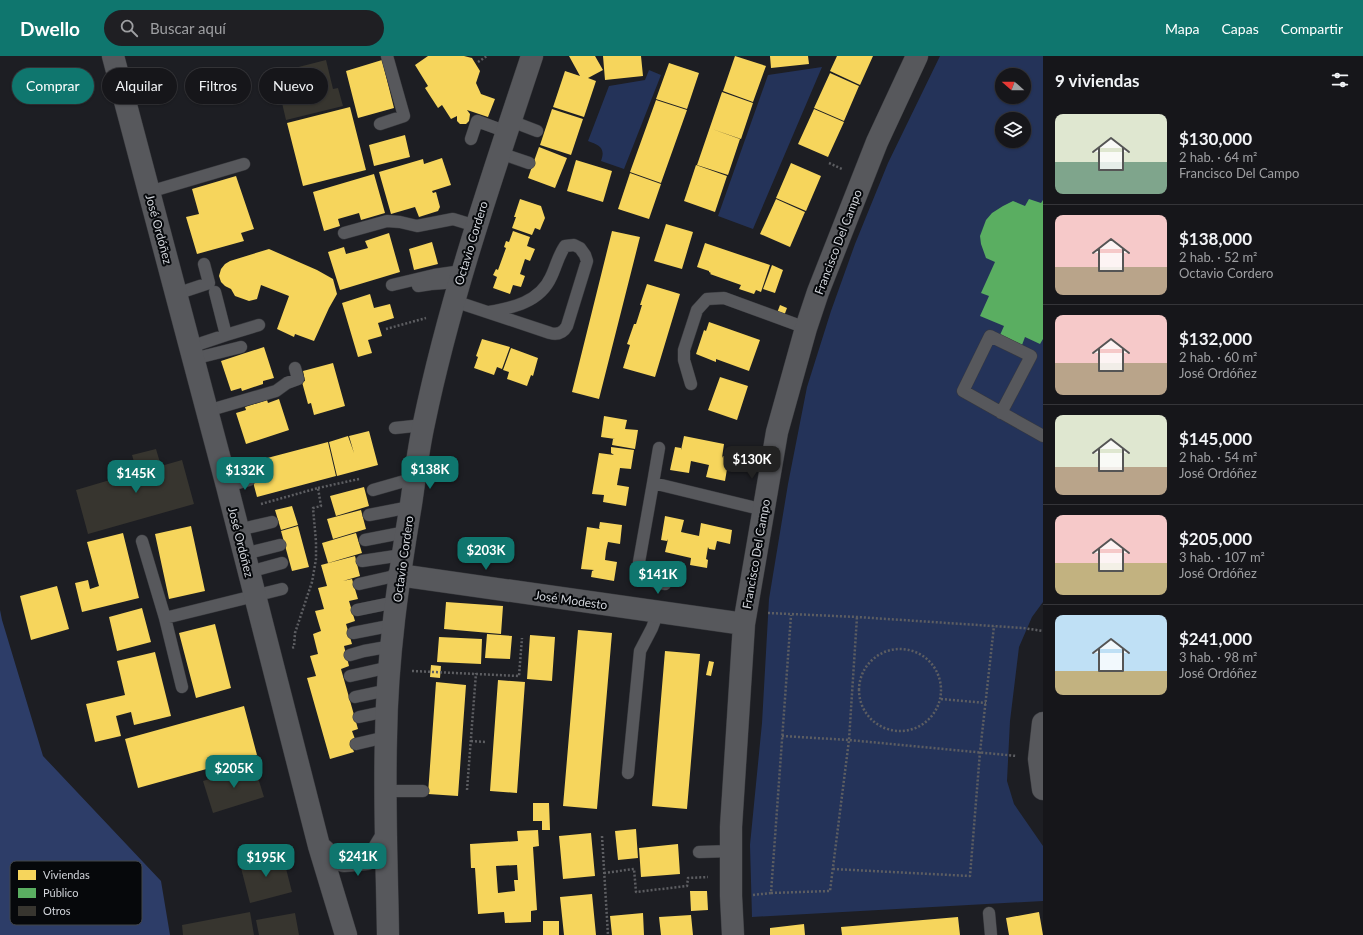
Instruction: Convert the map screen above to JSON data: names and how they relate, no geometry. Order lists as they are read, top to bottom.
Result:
{
  "streets": {
    "street": [
      "José Ordóñez",
      "Francisco Del Campo",
      "Octavio Cordero",
      "José Modesto"
    ]
  },
  "crossings": [
    ["Francisco Del Campo", "José Modesto"],
    ["Octavio Cordero", "José Modesto"]
  ],
  "legend": ["Viviendas", "Público", "Otros"],
  "north": "left",
  "page": {
    "header": "Dwello",
    "search": "Buscar aquí",
    "nav": ["Mapa", "Capas", "Compartir"],
    "heading": "9 viviendas",
    "chip": [
      "Comprar",
      "Alquilar",
      "Filtros",
      "Nuevo"
    ],
    "list": [
      {
        "name": "$130,000",
        "note": "2 hab. · 64 m² · Francisco Del Campo"
      },
      {
        "name": "$138,000",
        "note": "2 hab. · 52 m² · Octavio Cordero"
      },
      {
        "name": "$132,000",
        "note": "2 hab. · 60 m² · José Ordóñez"
      },
      {
        "name": "$145,000",
        "note": "2 hab. · 54 m² · José Ordóñez"
      },
      {
        "name": "$205,000",
        "note": "3 hab. · 107 m² · José Ordóñez"
      },
      {
        "name": "$241,000",
        "note": "3 hab. · 98 m² · José Ordóñez"
      }
    ],
    "price": [
      "$130K",
      "$138K",
      "$132K",
      "$145K",
      "$203K",
      "$141K",
      "$205K",
      "$241K",
      "$195K"
    ]
  }
}
